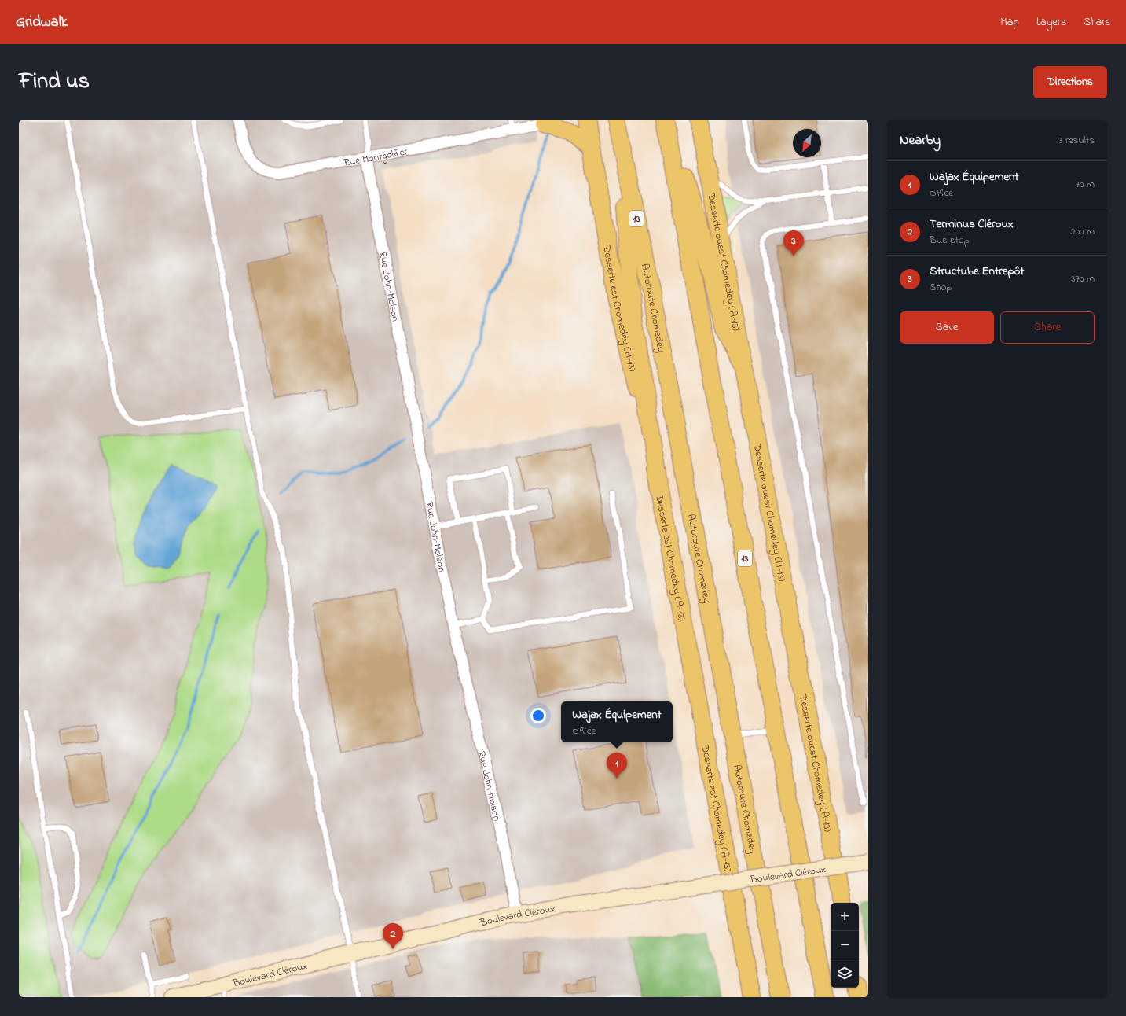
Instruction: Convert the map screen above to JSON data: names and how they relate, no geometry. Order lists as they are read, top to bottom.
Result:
{
  "streets": {
    "main road": [
      "13",
      "Desserte ouest Chomedey (A-13)",
      "Autoroute Chomedey",
      "Desserte est Chomedey (A-13)"
    ],
    "street": ["Rue Montgolfier", "Rue John-Molson", "Boulevard Cléroux"]
  },
  "crossings": [
    ["Rue Montgolfier", "Rue John-Molson"],
    ["Rue John-Molson", "Boulevard Cléroux"]
  ],
  "north": "bottom left",
  "page": {
    "header": "Gridwalk",
    "nav": ["Map", "Layers", "Share"],
    "title": "Find us",
    "buttons": [
      "Directions",
      ["Save", "Share"]
    ],
    "heading": ["Nearby", "3 results"],
    "list": [
      {
        "mark": "1",
        "name": "Wajax Équipement",
        "note": "Office",
        "value": "70 m"
      },
      {
        "mark": "2",
        "name": "Terminus Cléroux",
        "note": "Bus stop",
        "value": "200 m"
      },
      {
        "mark": "3",
        "name": "Structube Entrepôt",
        "note": "Shop",
        "value": "370 m"
      }
    ],
    "pins": ["3", "1", "2"],
    "popup": ["Wajax Équipement", "Office"],
    "map_buttons": ["+", "−"]
  }
}
